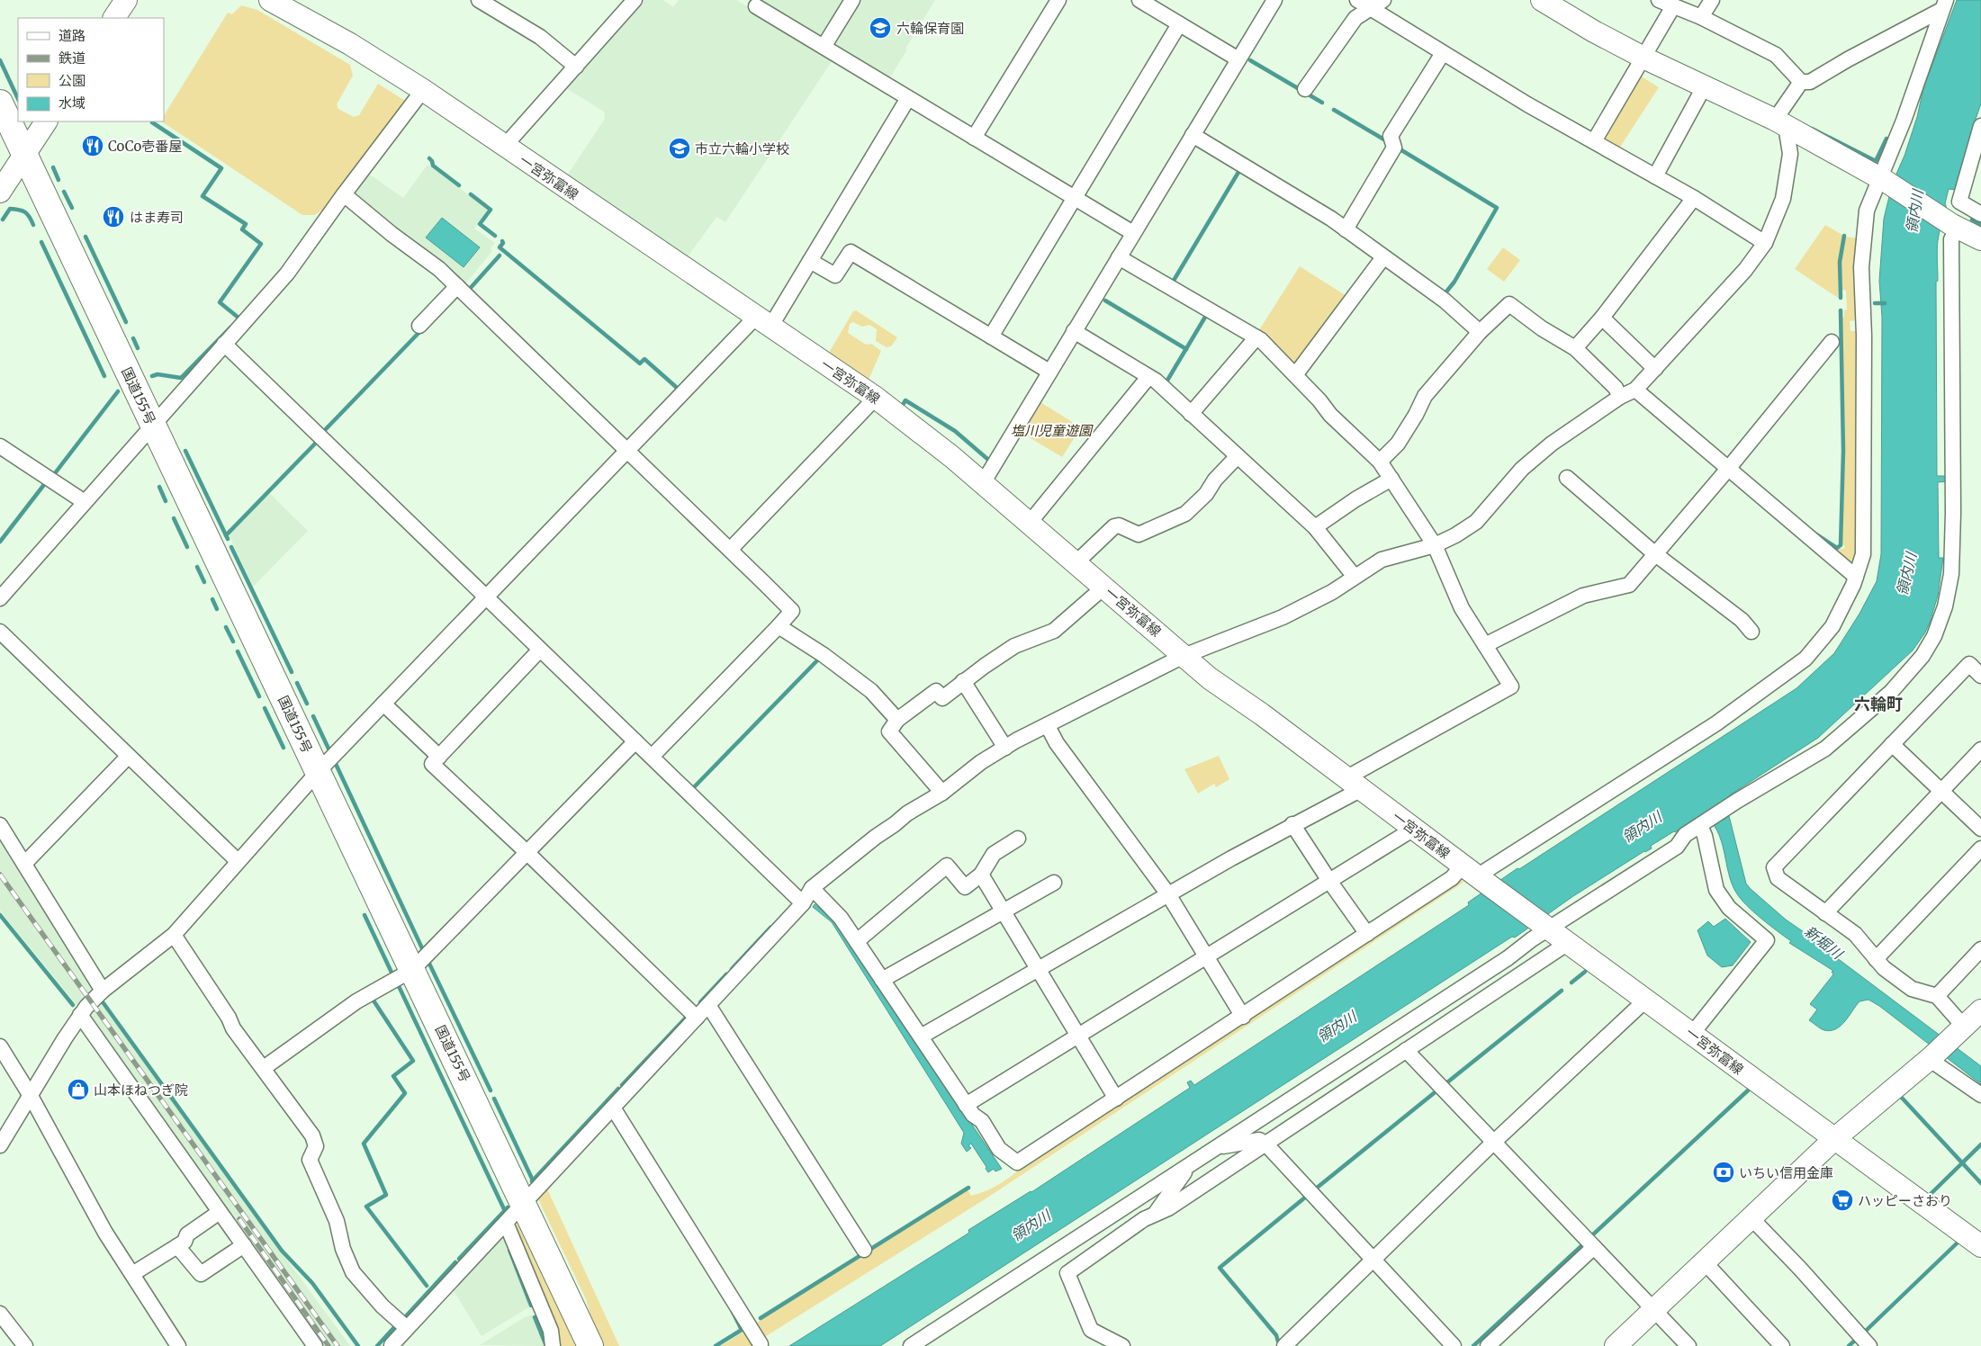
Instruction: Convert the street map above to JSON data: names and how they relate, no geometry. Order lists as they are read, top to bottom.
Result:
{
  "streets": {
    "highway": ["国道155号"],
    "main road": ["一宮弥富線"]
  },
  "districts": ["六輪町"],
  "water": ["領内川", "新堀川"],
  "parks": ["塩川児童遊園"],
  "places": {
    "school or university": ["六輪保育園", "市立六輪小学校"],
    "restaurant": ["CoCo壱番屋", "はま寿司"],
    "shop": ["山本ほねつぎ院"],
    "bank": ["いちい信用金庫"],
    "supermarket": ["ハッピーさおり"]
  },
  "legend": [
    "道路",
    "鉄道",
    "公園",
    "水域"
  ]
}
